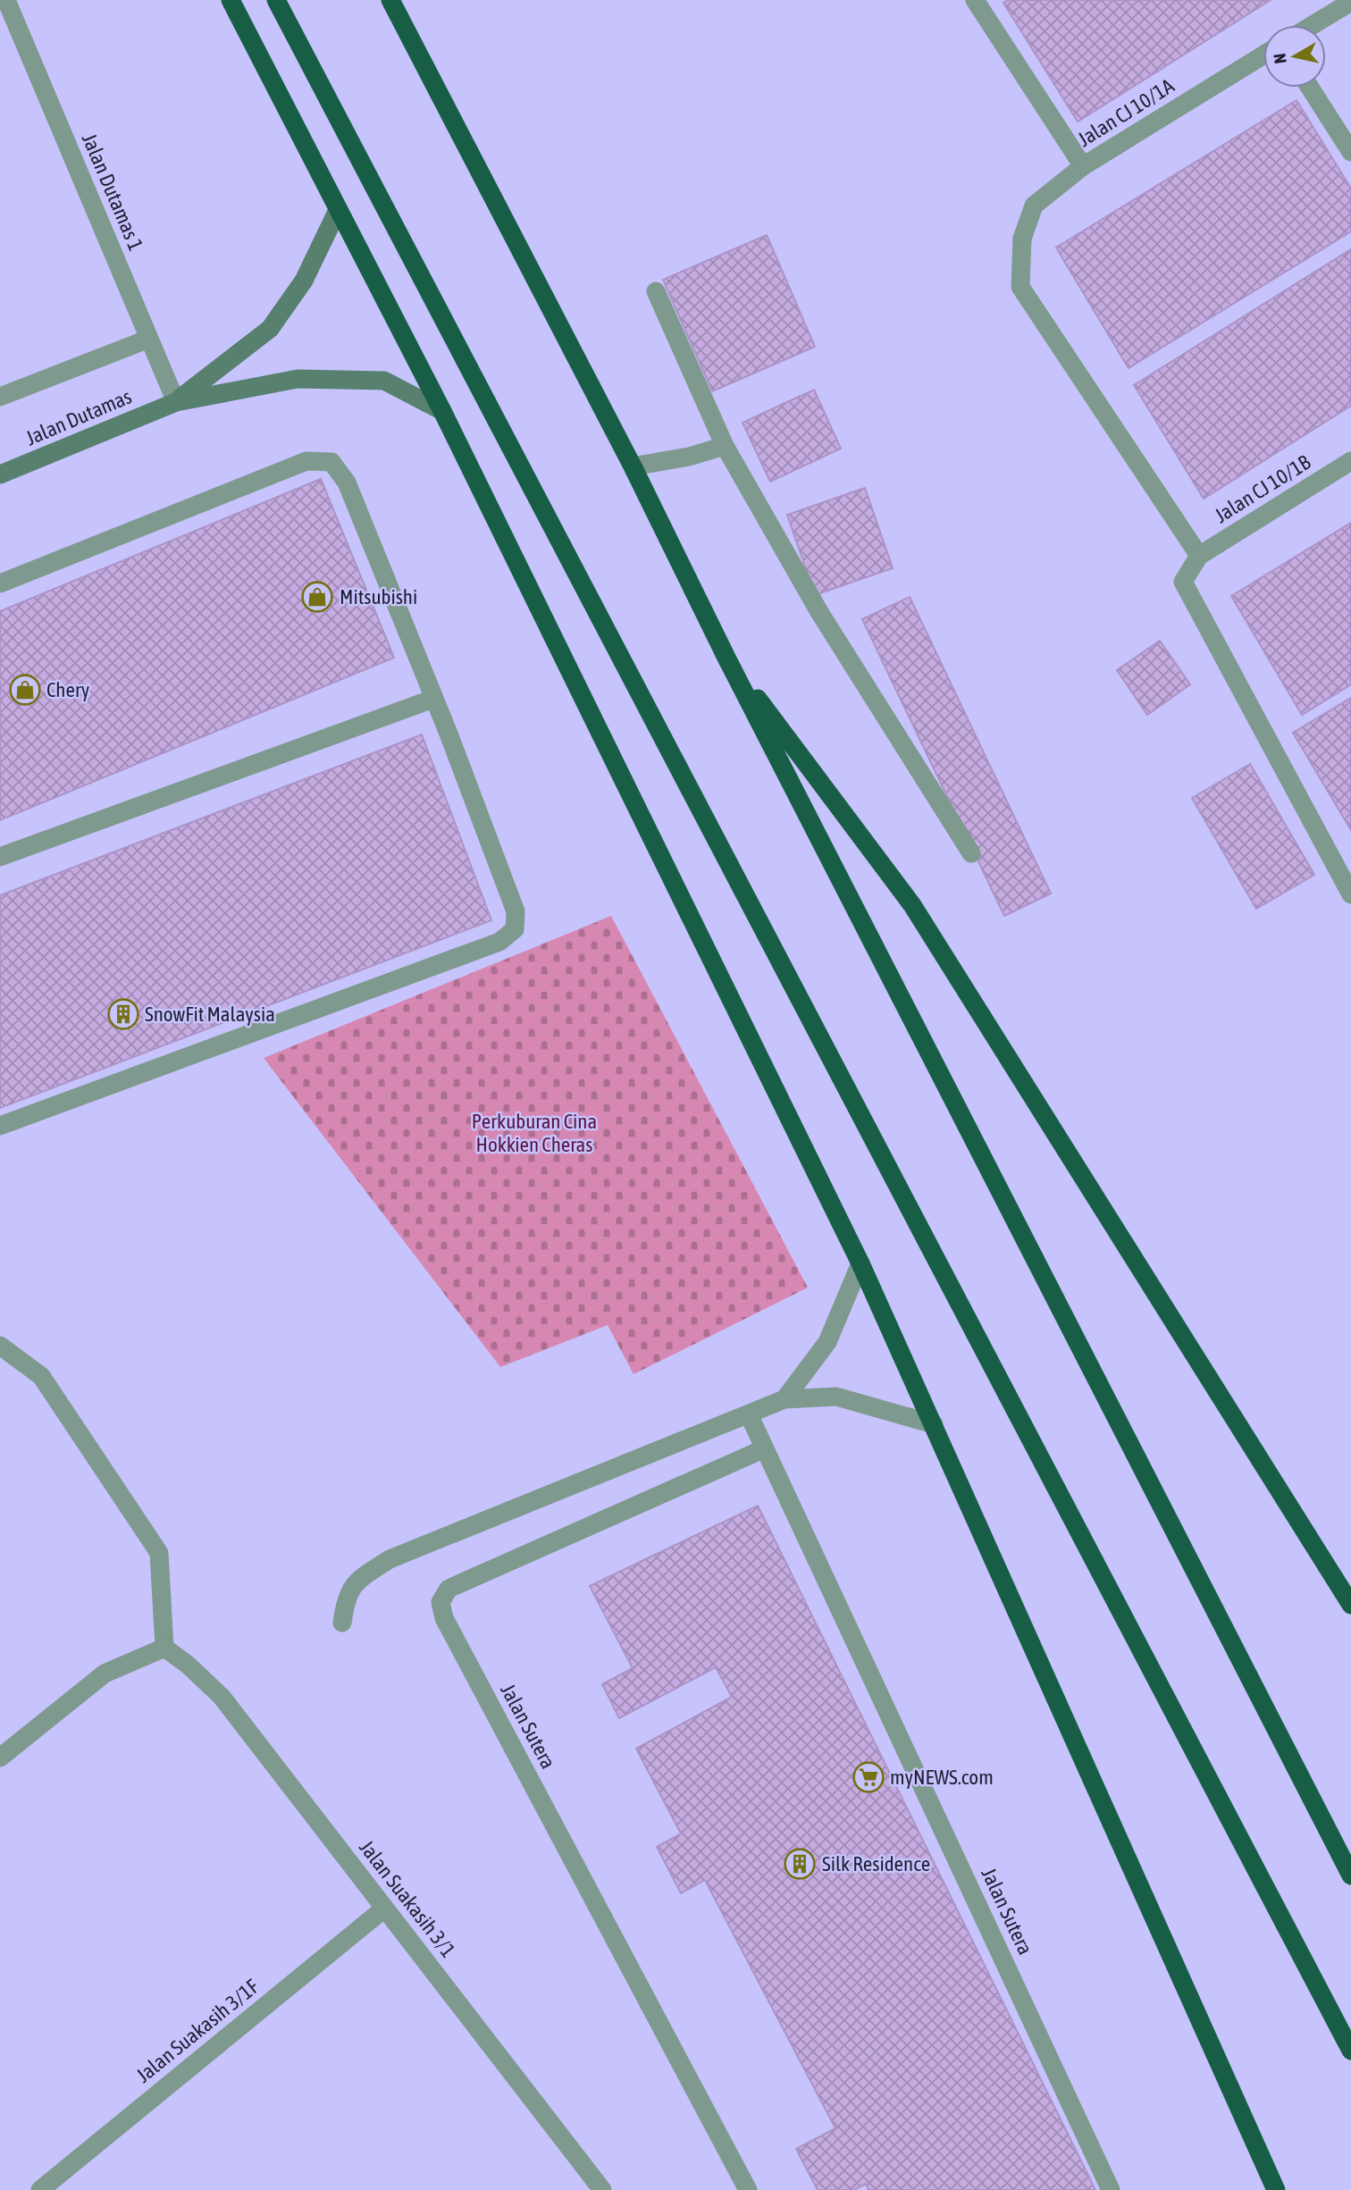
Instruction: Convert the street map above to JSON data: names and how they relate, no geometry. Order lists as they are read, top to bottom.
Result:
{
  "streets": {
    "street": [
      "Jalan CJ 10/1A",
      "Jalan Dutamas 1",
      "Jalan Dutamas",
      "Jalan CJ 10/1B",
      "Jalan Sutera",
      "Jalan Suakasih 3/1",
      "Jalan Suakasih 3/1F"
    ]
  },
  "crossings": [
    ["Jalan CJ 10/1A", "Jalan CJ 10/1B"],
    ["Jalan Dutamas 1", "Jalan Dutamas"],
    ["Jalan Suakasih 3/1", "Jalan Suakasih 3/1F"]
  ],
  "parks": ["Perkuburan Cina Hokkien Cheras"],
  "places": {
    "shop": ["Mitsubishi", "Chery"],
    "building": ["SnowFit Malaysia", "Silk Residence"],
    "supermarket": ["myNEWS.com"]
  },
  "north": "left"
}
